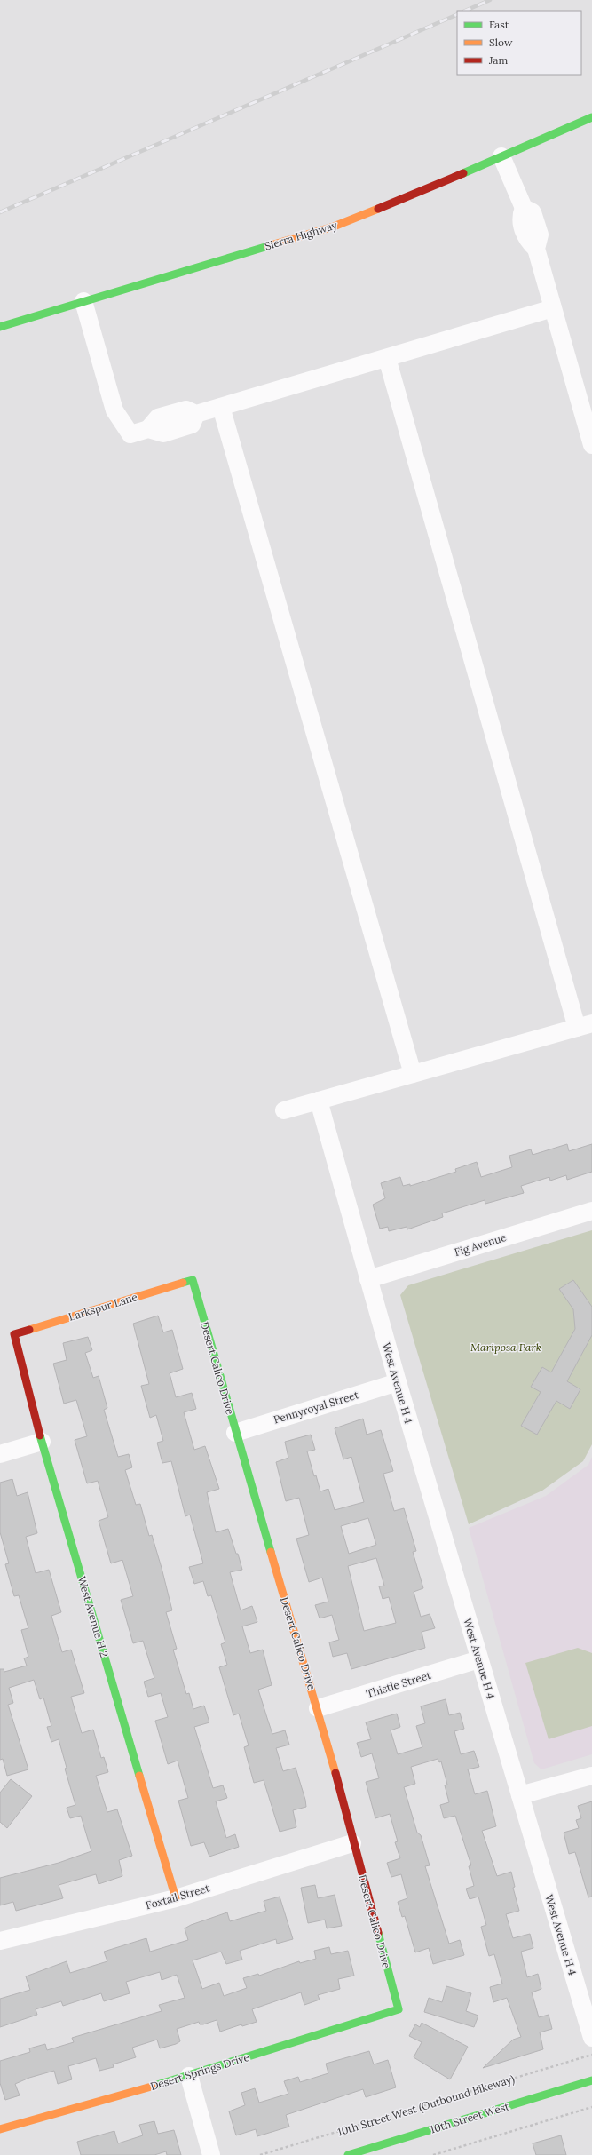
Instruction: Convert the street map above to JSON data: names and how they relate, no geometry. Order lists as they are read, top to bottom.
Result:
{
  "streets": {
    "street": [
      "Sierra Highway",
      "Fig Avenue",
      "Larkspur Lane",
      "Desert Calico Drive",
      "West Avenue H 4",
      "Pennyroyal Street",
      "West Avenue H 2",
      "Thistle Street",
      "Foxtail Street",
      "Desert Springs Drive",
      "10th Street West"
    ],
    "path": ["10th Street West (Outbound Bikeway)"]
  },
  "crossings": [
    ["Fig Avenue", "West Avenue H 4"],
    ["Larkspur Lane", "Desert Calico Drive"],
    ["Larkspur Lane", "West Avenue H 2"],
    ["Desert Calico Drive", "Pennyroyal Street"],
    ["Desert Calico Drive", "Thistle Street"],
    ["Desert Calico Drive", "Foxtail Street"],
    ["Desert Calico Drive", "Desert Springs Drive"],
    ["West Avenue H 4", "Pennyroyal Street"],
    ["West Avenue H 4", "Thistle Street"],
    ["West Avenue H 2", "Foxtail Street"]
  ],
  "parks": ["Mariposa Park"],
  "legend": ["Fast", "Slow", "Jam"]
}
